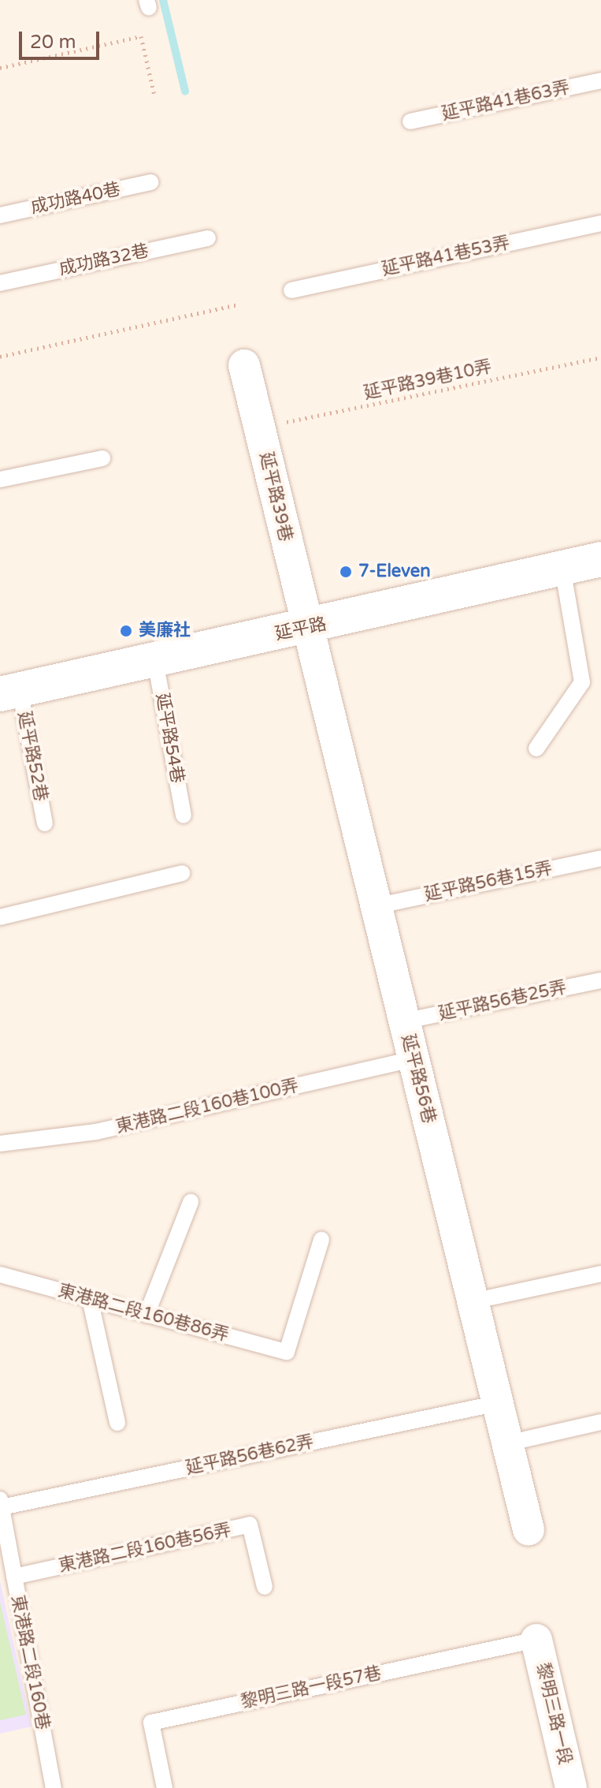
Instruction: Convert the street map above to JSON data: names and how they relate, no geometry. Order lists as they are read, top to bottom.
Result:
{
  "streets": {
    "main road": ["延平路"],
    "street": ["延平路39巷", "延平路56巷", "黎明三路一段"],
    "lane": [
      "延平路41巷63弄",
      "成功路40巷",
      "延平路41巷53弄",
      "成功路32巷",
      "延平路54巷",
      "延平路52巷",
      "延平路56巷15弄",
      "延平路56巷25弄",
      "東港路二段160巷100弄",
      "東港路二段160巷86弄",
      "延平路56巷62弄",
      "東港路二段160巷56弄",
      "東港路二段160巷",
      "黎明三路一段57巷"
    ],
    "path": ["延平路39巷10弄"]
  },
  "crossings": [
    ["延平路39巷10弄", "延平路39巷"],
    ["延平路39巷", "延平路"],
    ["延平路39巷", "延平路56巷"],
    ["延平路", "延平路54巷"],
    ["延平路", "延平路52巷"],
    ["延平路", "延平路56巷"],
    ["延平路56巷15弄", "延平路56巷"],
    ["延平路56巷25弄", "延平路56巷"],
    ["延平路56巷", "東港路二段160巷100弄"],
    ["延平路56巷", "延平路56巷62弄"],
    ["延平路56巷62弄", "東港路二段160巷"],
    ["東港路二段160巷56弄", "東港路二段160巷"],
    ["黎明三路一段57巷", "黎明三路一段"]
  ],
  "places": ["7-Eleven", "美廉社"],
  "scale_bar": "20 m"
}
